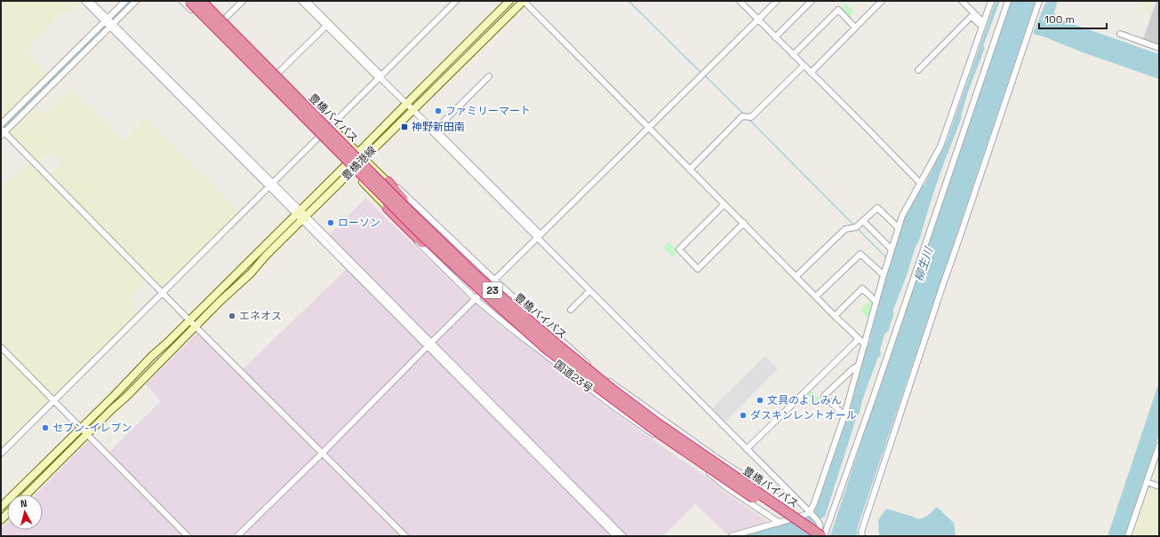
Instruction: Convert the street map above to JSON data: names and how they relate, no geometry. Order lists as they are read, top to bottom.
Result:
{
  "streets": {
    "highway": ["豊橋バイパス", "23"],
    "main road": ["豊橋港線"],
    "street": ["国道23号"]
  },
  "crossings": [
    ["豊橋バイパス", "23"],
    ["23", "国道23号"]
  ],
  "water": ["柳生川"],
  "places": {
    "other": [
      "ファミリーマート",
      "ローソン",
      "エネオス",
      "文具のよしみん",
      "ダスキンレントオール",
      "セブン-イレブン"
    ],
    "transit": ["神野新田南"]
  },
  "scale_bar": "100 m",
  "north": "top"
}
